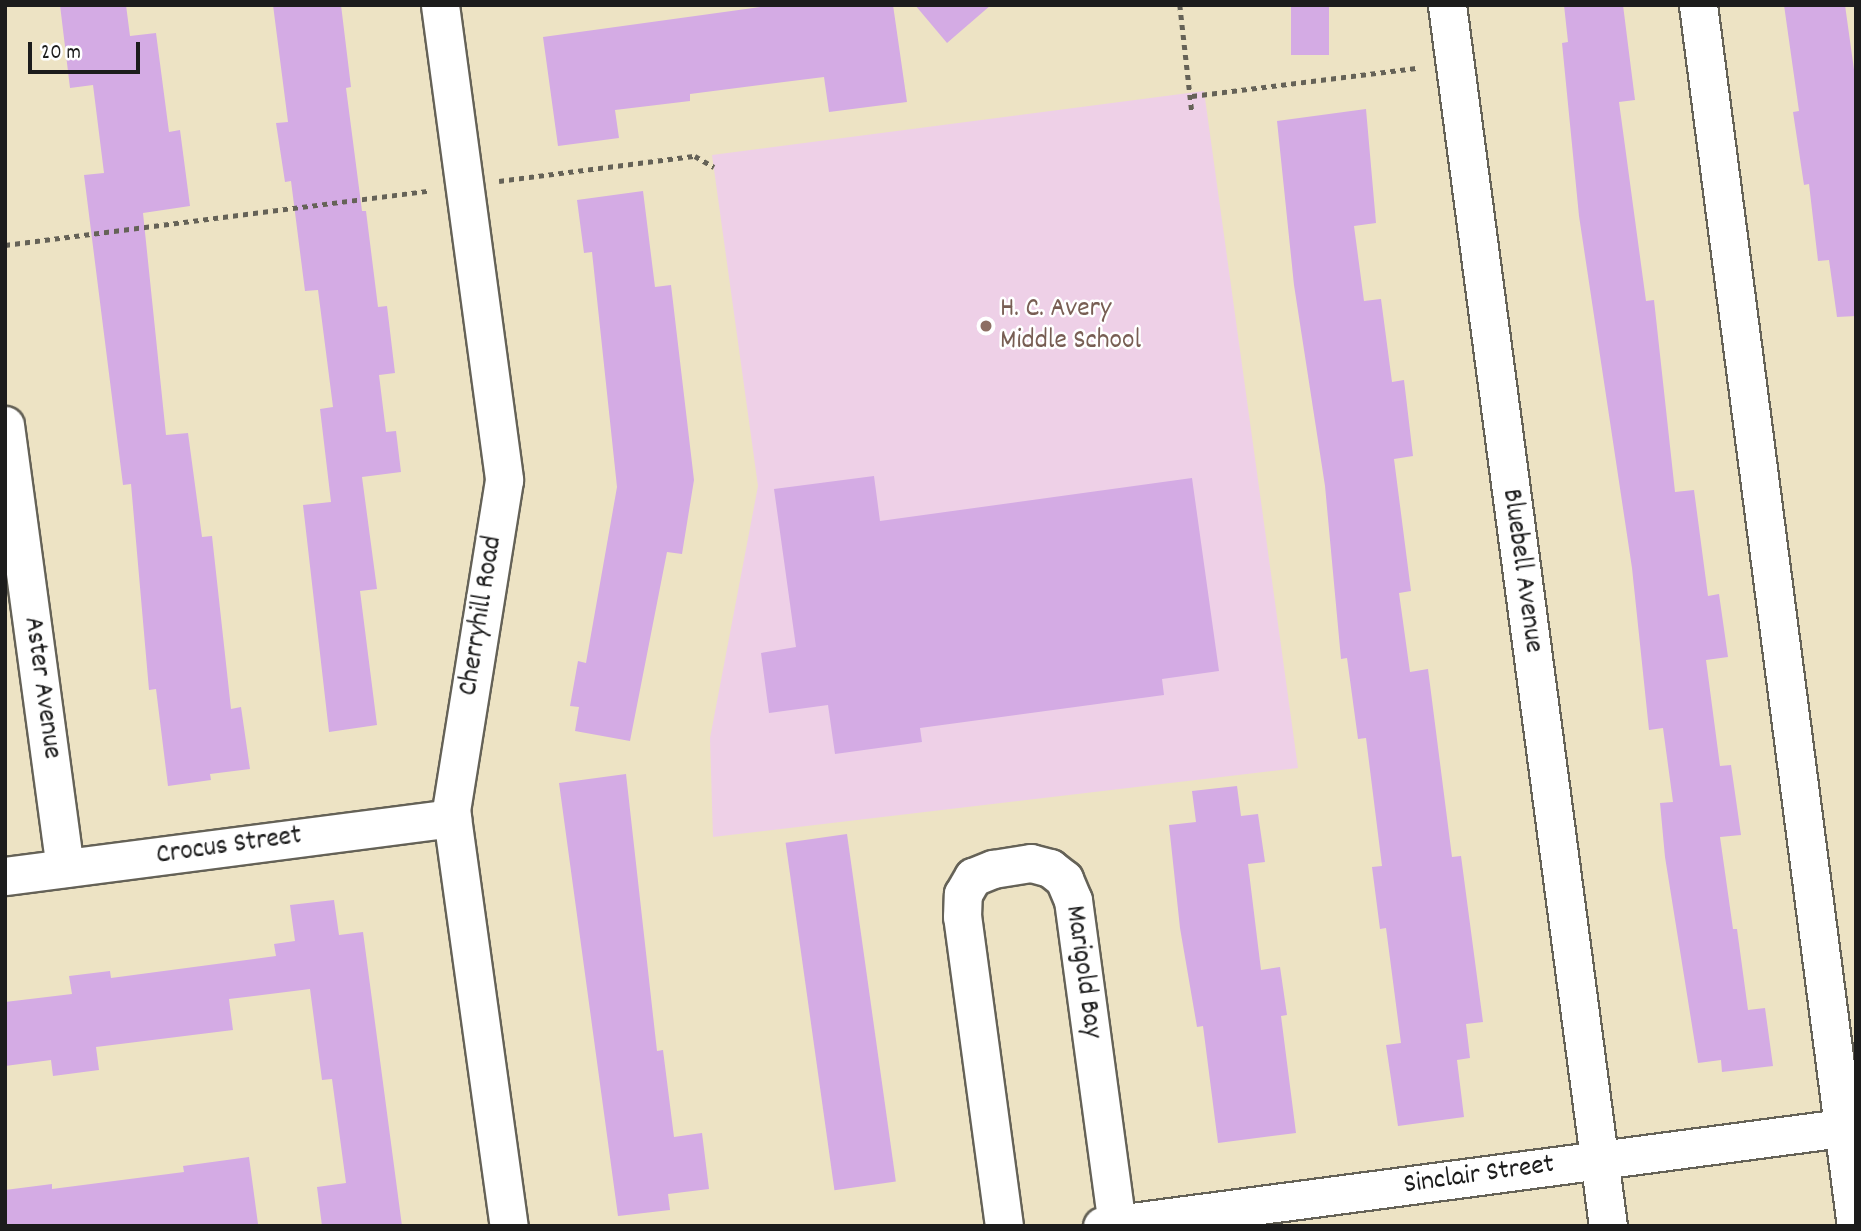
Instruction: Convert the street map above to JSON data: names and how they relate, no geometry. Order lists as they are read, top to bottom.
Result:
{
  "streets": {
    "street": [
      "Bluebell Avenue",
      "Cherryhill Road",
      "Aster Avenue",
      "Crocus Street",
      "Marigold Bay",
      "Sinclair Street"
    ]
  },
  "crossings": [
    ["Bluebell Avenue", "Sinclair Street"],
    ["Cherryhill Road", "Crocus Street"],
    ["Aster Avenue", "Crocus Street"],
    ["Marigold Bay", "Sinclair Street"]
  ],
  "places": ["H. C. Avery Middle School"],
  "scale_bar": "20 m"
}
